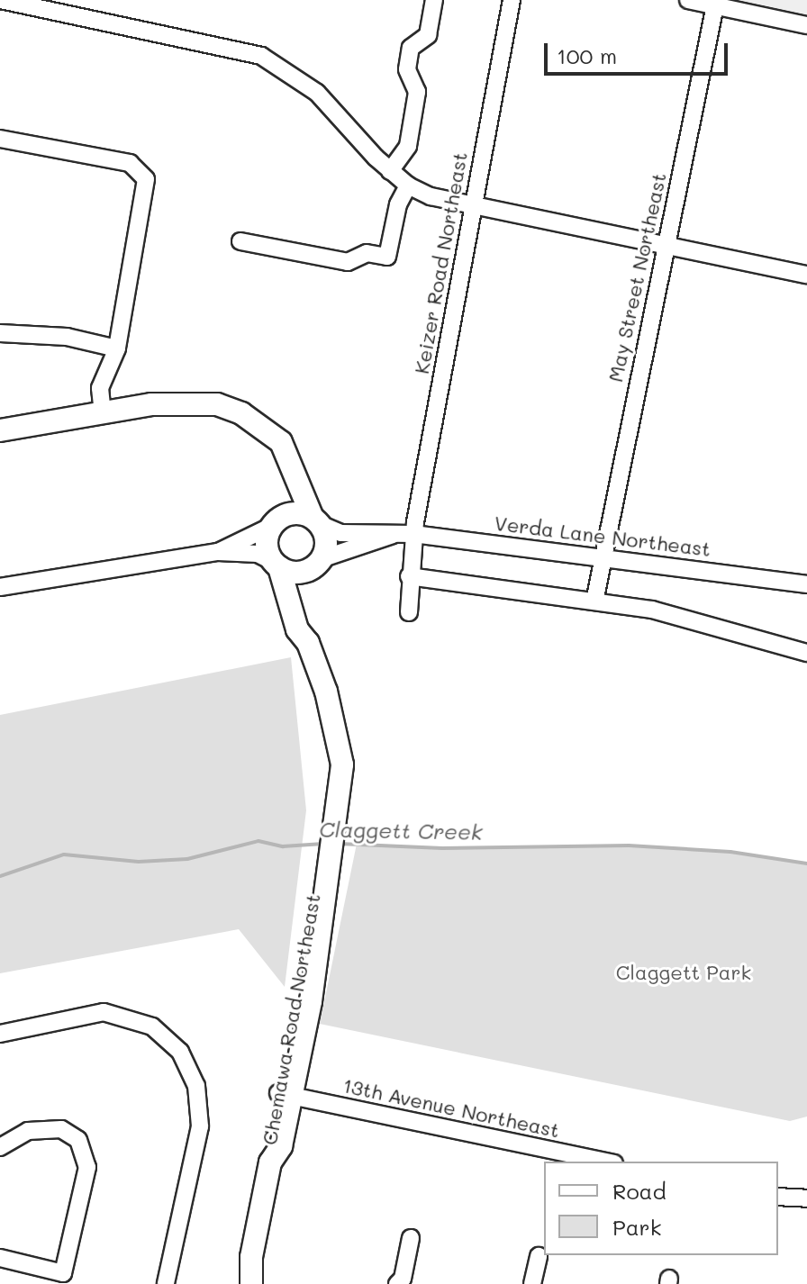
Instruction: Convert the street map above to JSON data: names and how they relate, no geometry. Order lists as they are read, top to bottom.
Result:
{
  "streets": {
    "main road": ["Chemawa Road Northeast"],
    "street": [
      "Keizer Road Northeast",
      "May Street Northeast",
      "Verda Lane Northeast",
      "13th Avenue Northeast"
    ]
  },
  "crossings": [
    ["Keizer Road Northeast", "Verda Lane Northeast"],
    ["May Street Northeast", "Verda Lane Northeast"],
    ["Verda Lane Northeast", "Chemawa Road Northeast"],
    ["Chemawa Road Northeast", "13th Avenue Northeast"]
  ],
  "water": ["Claggett Creek"],
  "parks": ["Claggett Park"],
  "legend": ["Road", "Park"],
  "scale_bar": "100 m"
}
